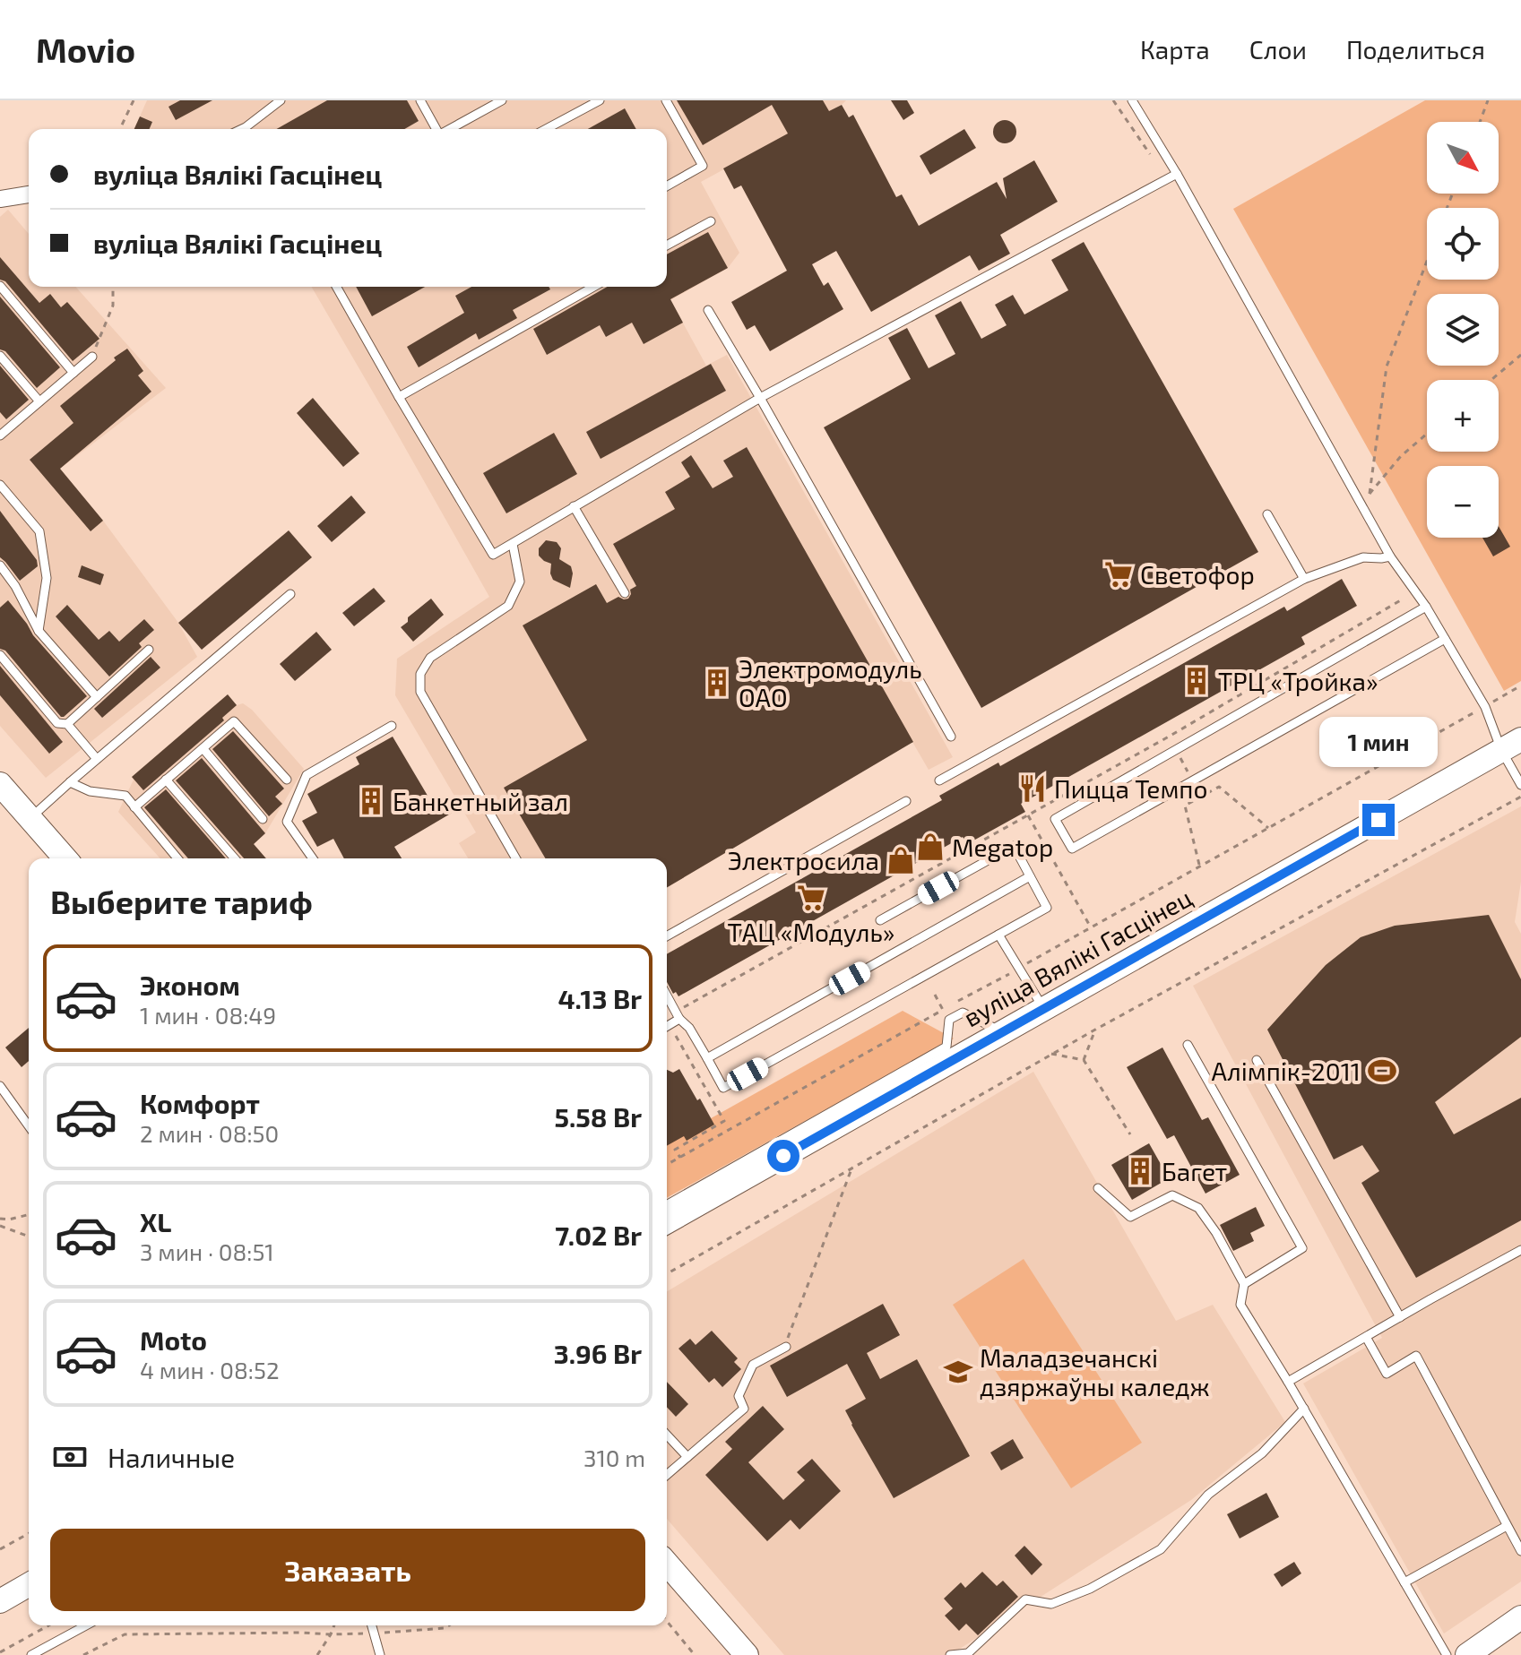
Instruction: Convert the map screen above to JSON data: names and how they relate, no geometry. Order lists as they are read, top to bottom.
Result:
{
  "streets": {
    "main road": ["вуліца Вялікі Гасцінец"]
  },
  "places": {
    "supermarket": ["Светофор", "ТАЦ «Модуль»"],
    "building": [
      "ТРЦ «Тройка»",
      "Электромодуль ОАО",
      "Банкетный зал",
      "Багет"
    ],
    "restaurant": ["Пицца Темпо"],
    "shop": ["Megatop", "Электросила"],
    "sports": ["Алімпік-2011"],
    "school or university": ["Маладзечанскі дзяржаўны каледж"]
  },
  "north": "bottom right",
  "page": {
    "header": "Movio",
    "nav": ["Карта", "Слои", "Поделиться"],
    "map_buttons": ["+", "−"],
    "banner": ["вуліца Вялікі Гасцінец", "вуліца Вялікі Гасцінец"],
    "bubble": "1 мин",
    "heading": "Выберите тариф",
    "list": [
      {
        "name": "Эконом",
        "note": "1 мин · 08:49",
        "value": "4.13 Br"
      },
      {
        "name": "Комфорт",
        "note": "2 мин · 08:50",
        "value": "5.58 Br"
      },
      {
        "name": "XL",
        "note": "3 мин · 08:51",
        "value": "7.02 Br"
      },
      {
        "name": "Moto",
        "note": "4 мин · 08:52",
        "value": "3.96 Br"
      }
    ],
    "pay": ["Наличные", "310 m"],
    "buttons": "Заказать"
  }
}
